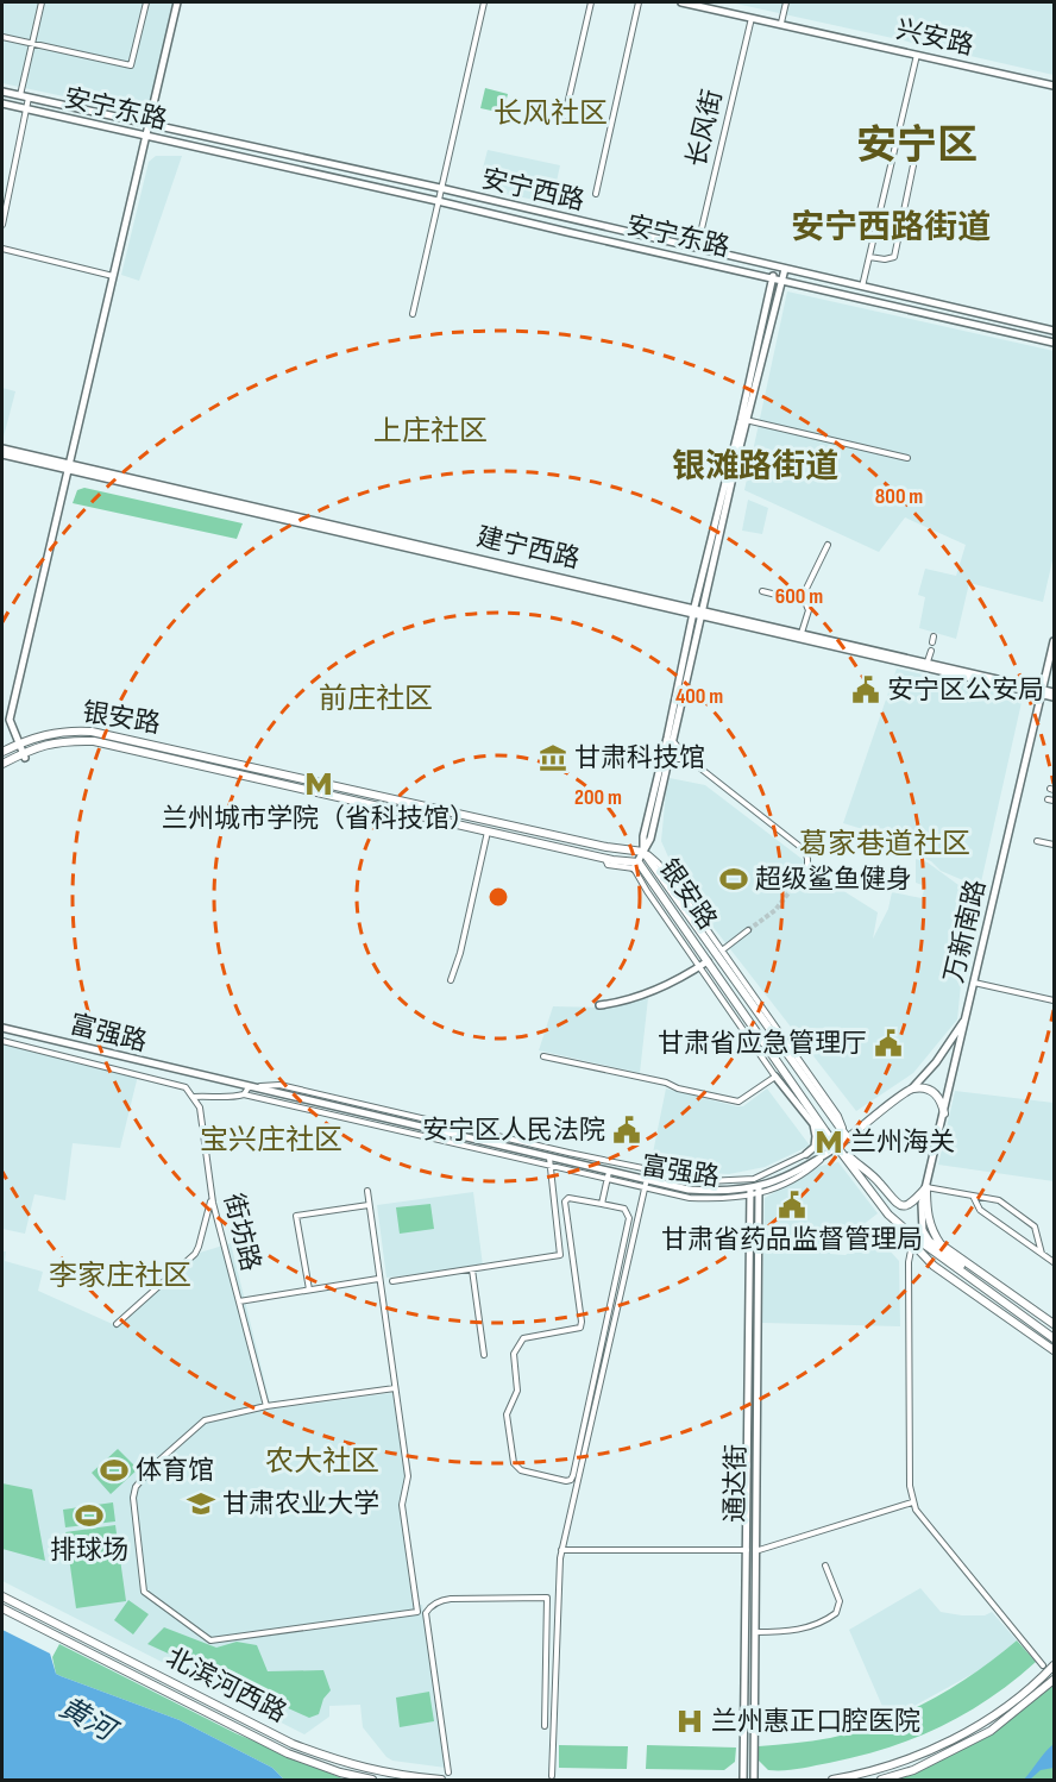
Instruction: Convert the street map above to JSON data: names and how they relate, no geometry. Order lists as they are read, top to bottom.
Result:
{
  "streets": {
    "main road": [
      "兴安路",
      "安宁东路",
      "安宁西路",
      "建宁西路",
      "银安路",
      "万新南路",
      "富强路",
      "通达街",
      "北滨河西路"
    ],
    "street": ["长风街", "街坊路"]
  },
  "crossings": [
    ["兴安路", "长风街"],
    ["长风街", "安宁西路"],
    ["建宁西路", "万新南路"],
    ["银安路", "富强路"],
    ["富强路", "街坊路"],
    ["富强路", "通达街"]
  ],
  "districts": [
    "长风社区",
    "安宁区",
    "安宁西路街道",
    "上庄社区",
    "银滩路街道",
    "前庄社区",
    "葛家巷道社区",
    "宝兴庄社区",
    "李家庄社区",
    "农大社区"
  ],
  "water": ["黄河"],
  "places": {
    "public building": [
      "安宁区公安局",
      "甘肃省应急管理厅",
      "安宁区人民法院",
      "甘肃省药品监督管理局"
    ],
    "museum": ["甘肃科技馆"],
    "metro station": ["兰州城市学院（省科技馆）", "兰州海关"],
    "sports": ["超级鲨鱼健身", "体育馆", "排球场"],
    "school or university": ["甘肃农业大学"],
    "hospital": ["兰州惠正口腔医院"]
  },
  "rings": [
    "800 m",
    "600 m",
    "400 m",
    "200 m"
  ]
}
